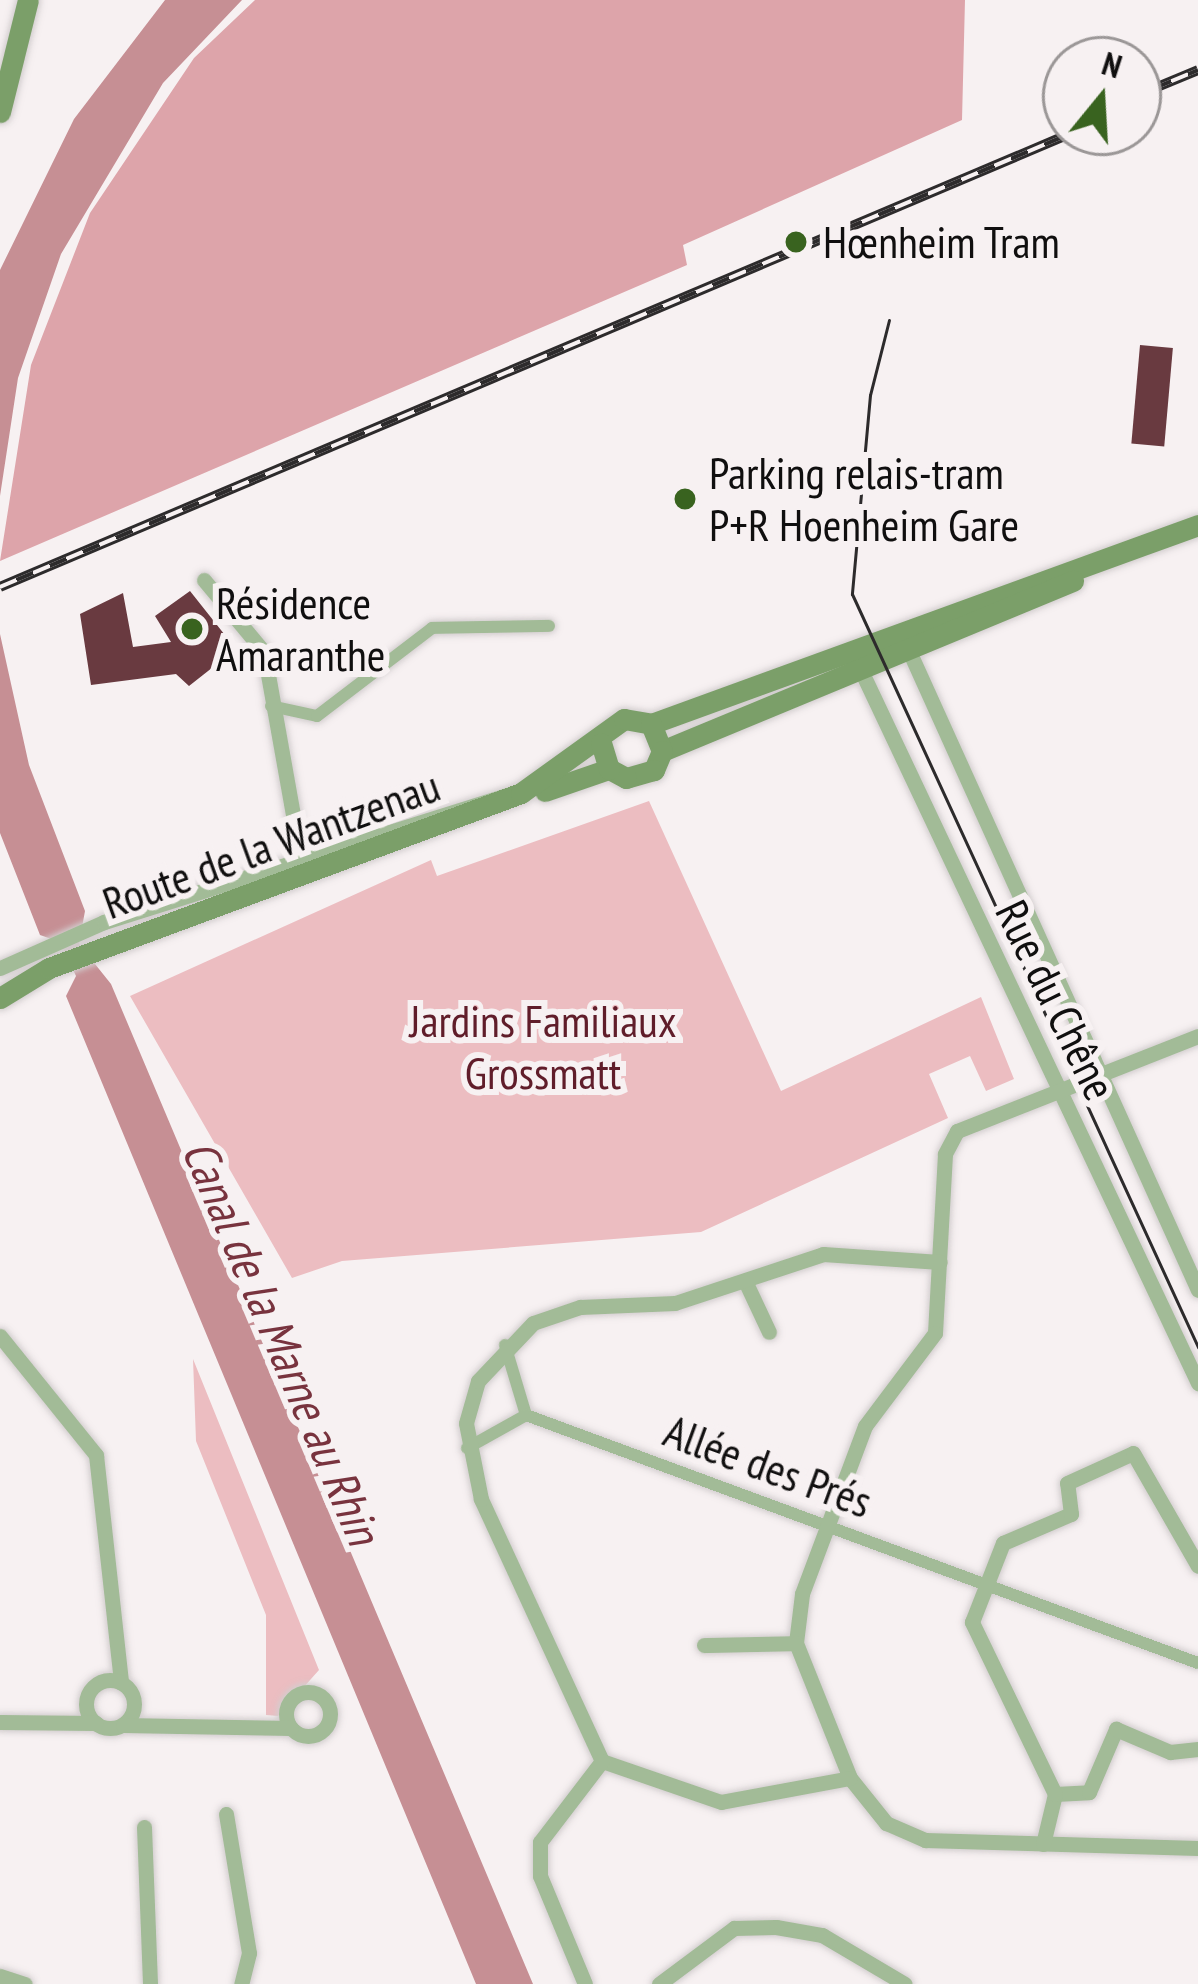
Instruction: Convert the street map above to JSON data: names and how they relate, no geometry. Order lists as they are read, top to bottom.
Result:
{
  "streets": {
    "main road": ["Route de la Wantzenau"],
    "street": ["Rue du Chêne", "Allée des Prés"]
  },
  "crossings": [
    ["Route de la Wantzenau", "Rue du Chêne"]
  ],
  "water": ["Canal de la Marne au Rhin"],
  "parks": ["Jardins Familiaux Grossmatt"],
  "places": ["Hœnheim Tram", "Parking relais-tram P+R Hoenheim Gare", "Résidence Amaranthe"],
  "north": "top"
}
